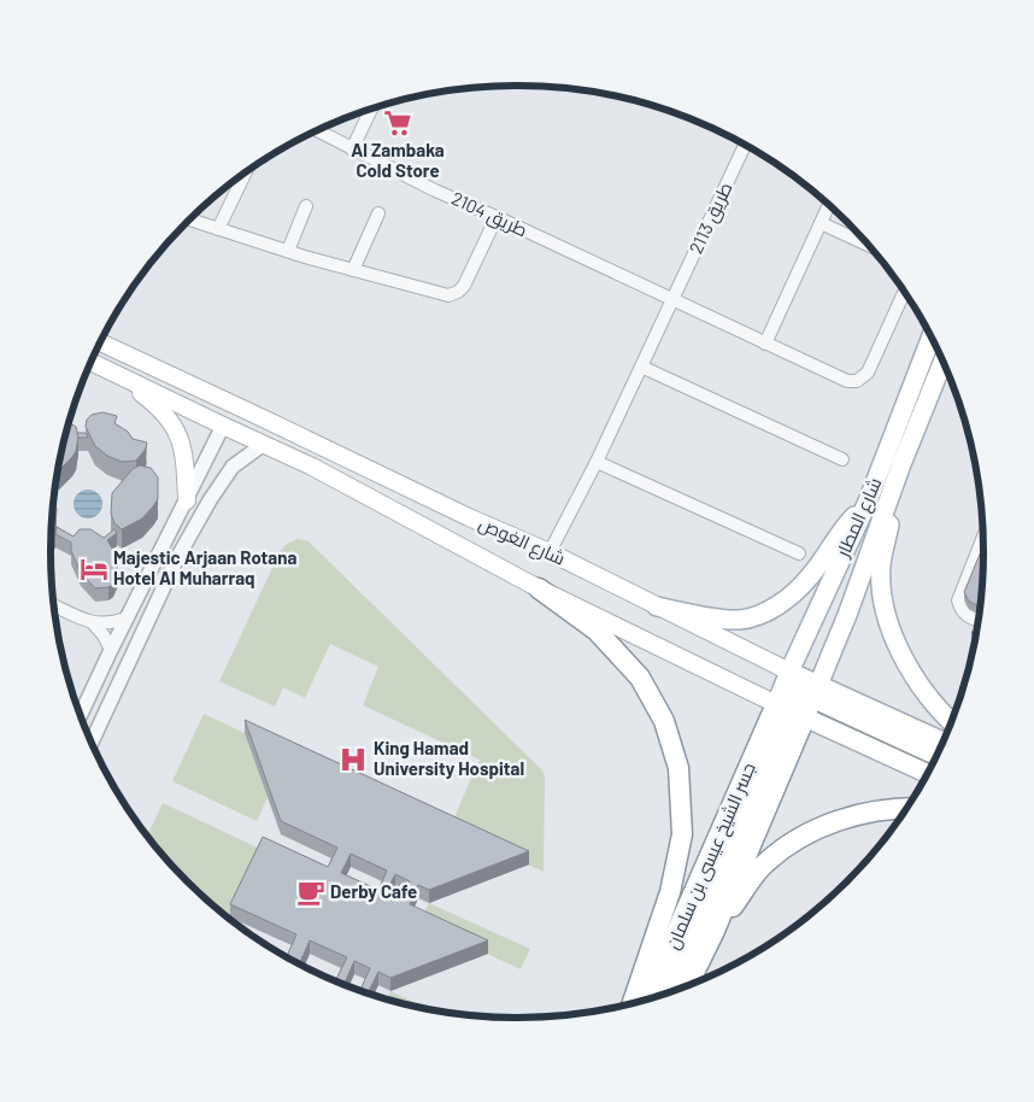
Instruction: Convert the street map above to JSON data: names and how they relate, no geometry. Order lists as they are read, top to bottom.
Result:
{
  "streets": {
    "highway": ["جسر الشيخ عيسى بن سلمان"],
    "main road": ["شارع المطار", "شارع الغوص"],
    "street": ["طريق 2104", "طريق 2113"]
  },
  "crossings": [
    ["طريق 2104", "طريق 2113"],
    ["شارع المطار", "شارع الغوص"],
    ["شارع المطار", "جسر الشيخ عيسى بن سلمان"],
    ["شارع الغوص", "جسر الشيخ عيسى بن سلمان"]
  ],
  "places": {
    "supermarket": ["Al Zambaka Cold Store"],
    "hotel": ["Majestic Arjaan Rotana Hotel Al Muharraq"],
    "hospital": ["King Hamad University Hospital"],
    "cafe": ["Derby Cafe"]
  }
}
